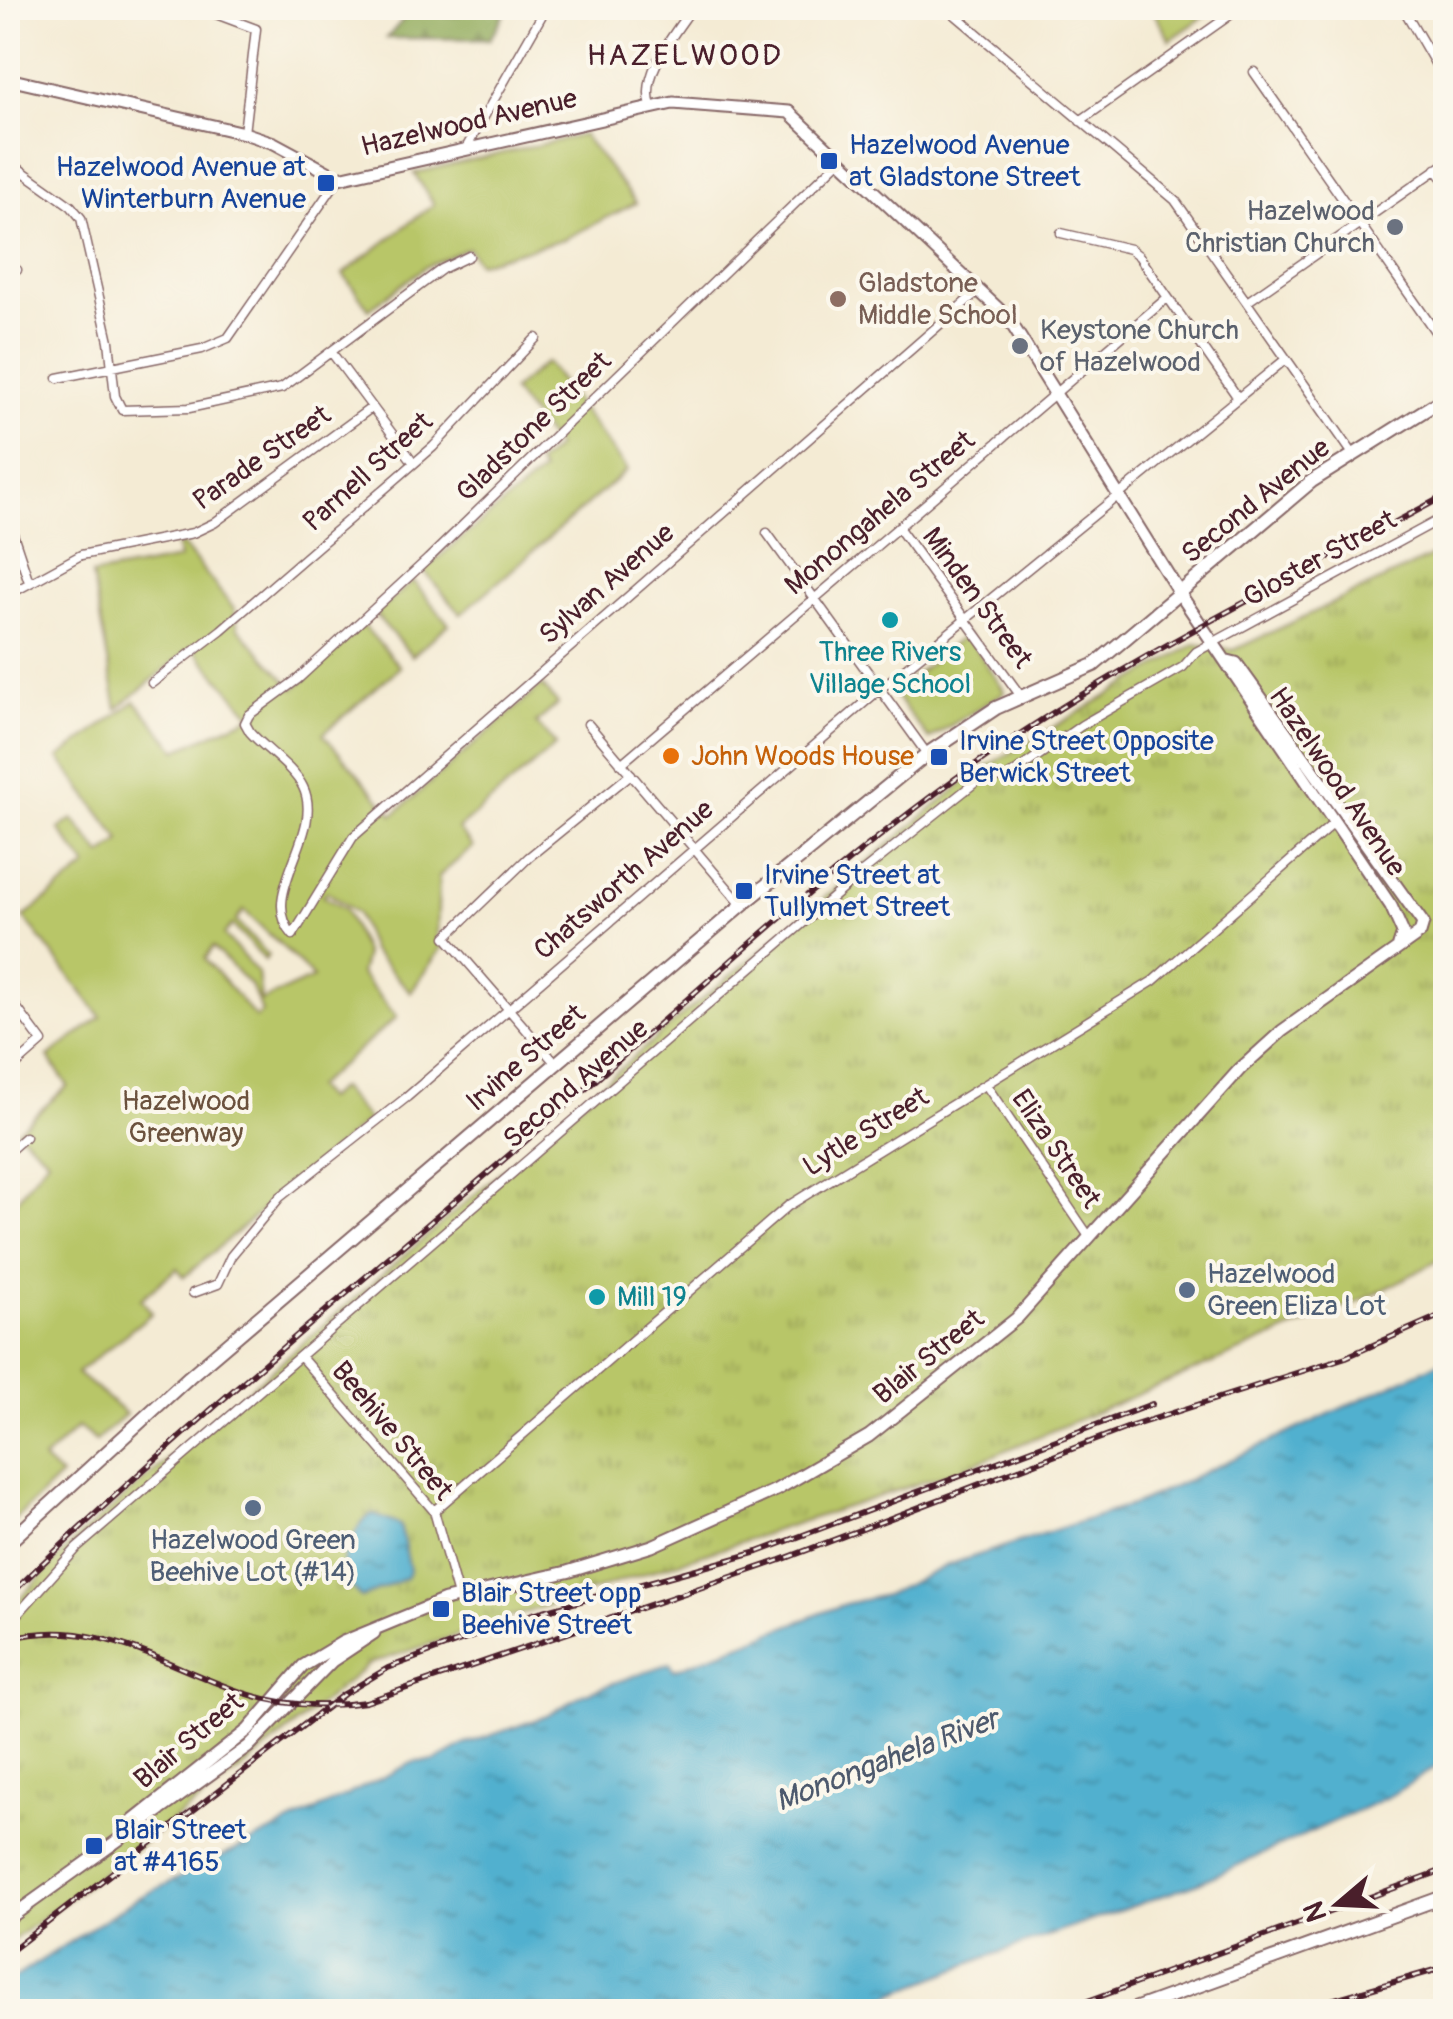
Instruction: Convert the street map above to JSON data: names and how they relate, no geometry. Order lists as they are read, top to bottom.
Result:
{
  "streets": {
    "main road": ["Second Avenue", "Irvine Street"],
    "street": [
      "Hazelwood Avenue",
      "Gladstone Street",
      "Parade Street",
      "Parnell Street",
      "Monongahela Street",
      "Gloster Street",
      "Sylvan Avenue",
      "Minden Street",
      "Chatsworth Avenue",
      "Lytle Street",
      "Eliza Street",
      "Blair Street",
      "Beehive Street"
    ]
  },
  "crossings": [
    ["Hazelwood Avenue", "Gladstone Street"],
    ["Hazelwood Avenue", "Second Avenue"],
    ["Hazelwood Avenue", "Monongahela Street"],
    ["Hazelwood Avenue", "Gloster Street"],
    ["Hazelwood Avenue", "Sylvan Avenue"],
    ["Hazelwood Avenue", "Chatsworth Avenue"],
    ["Hazelwood Avenue", "Lytle Street"],
    ["Hazelwood Avenue", "Blair Street"],
    ["Gladstone Street", "Sylvan Avenue"],
    ["Second Avenue", "Gloster Street"],
    ["Second Avenue", "Irvine Street"],
    ["Second Avenue", "Beehive Street"],
    ["Monongahela Street", "Minden Street"],
    ["Minden Street", "Chatsworth Avenue"],
    ["Minden Street", "Irvine Street"],
    ["Lytle Street", "Eliza Street"],
    ["Lytle Street", "Beehive Street"],
    ["Eliza Street", "Blair Street"],
    ["Blair Street", "Beehive Street"]
  ],
  "districts": ["HAZELWOOD"],
  "water": ["Monongahela River"],
  "parks": ["Hazelwood Greenway"],
  "places": {
    "transit": [
      "Hazelwood Avenue at Gladstone Street",
      "Hazelwood Avenue at Winterburn Avenue",
      "Irvine Street Opposite Berwick Street",
      "Irvine Street at Tullymet Street",
      "Blair Street opp Beehive Street",
      "Blair Street at #4165"
    ],
    "other": [
      "Hazelwood Christian Church",
      "Gladstone Middle School",
      "Keystone Church of Hazelwood",
      "Three Rivers Village School",
      "John Woods House",
      "Hazelwood Green Eliza Lot",
      "Mill 19",
      "Hazelwood Green Beehive Lot (#14)"
    ]
  },
  "north": "left"
}
